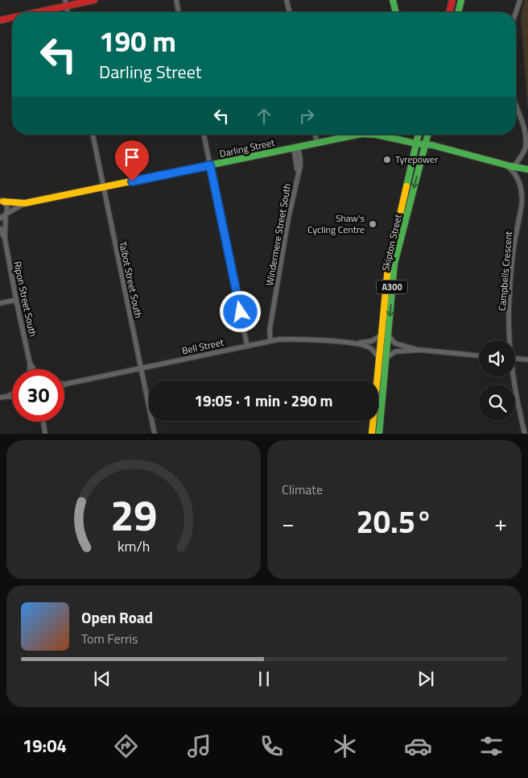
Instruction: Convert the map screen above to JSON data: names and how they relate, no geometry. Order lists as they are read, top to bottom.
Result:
{
  "streets": {
    "main road": ["Darling Street", "Skipton Street", "A300"],
    "street": [
      "Windermere Street South",
      "Campbells Crescent",
      "Talbot Street South",
      "Ripon Street South",
      "Bell Street"
    ]
  },
  "crossings": [
    ["Darling Street", "Windermere Street South"],
    ["Darling Street", "Skipton Street"],
    ["Darling Street", "Campbells Crescent"],
    ["Darling Street", "Talbot Street South"],
    ["Darling Street", "Ripon Street South"],
    ["Windermere Street South", "Bell Street"],
    ["Skipton Street", "Bell Street"],
    ["Talbot Street South", "Bell Street"]
  ],
  "places": ["Tyrepower", "Shaw's Cycling Centre"],
  "page": {
    "turn": ["190 m", "Darling Street"],
    "limit": "30",
    "trip": "19:05 · 1 min · 290 m",
    "tile": "Climate",
    "heat": ["−", "20.5°", "+"],
    "song": ["Open Road", "Tom Ferris"],
    "tabs": "19:04",
    "gauge": ["29", "km/h"]
  }
}
